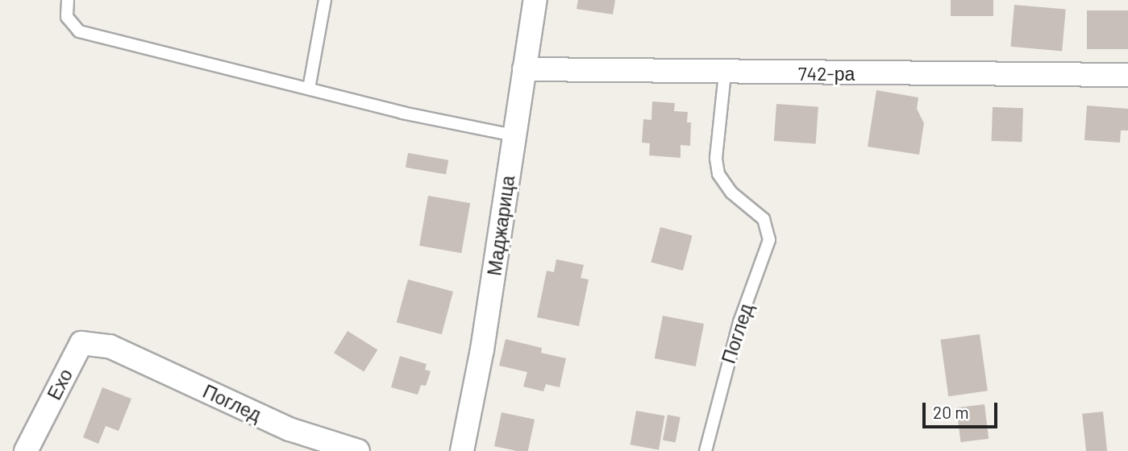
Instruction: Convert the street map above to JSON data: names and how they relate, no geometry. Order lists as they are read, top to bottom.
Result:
{
  "streets": {
    "street": [
      "742-ра",
      "Маджарица",
      "Поглед",
      "Ехо"
    ]
  },
  "crossings": [
    ["742-ра", "Маджарица"],
    ["742-ра", "Поглед"],
    ["Поглед", "Ехо"]
  ],
  "scale_bar": "20 m"
}
